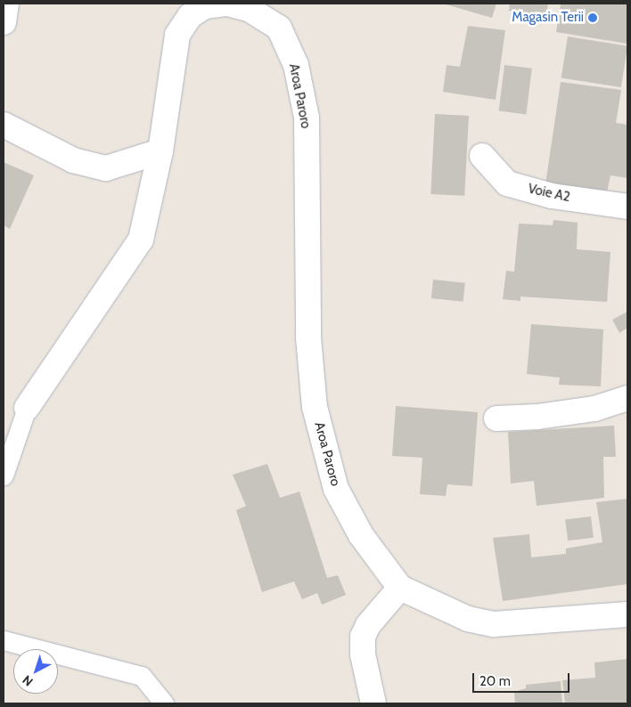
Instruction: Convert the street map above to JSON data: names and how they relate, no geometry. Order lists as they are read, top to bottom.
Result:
{
  "streets": {
    "street": ["Aroa Paroro", "Voie A2"]
  },
  "places": ["Magasin Terii"],
  "scale_bar": "20 m",
  "north": "bottom left"
}
